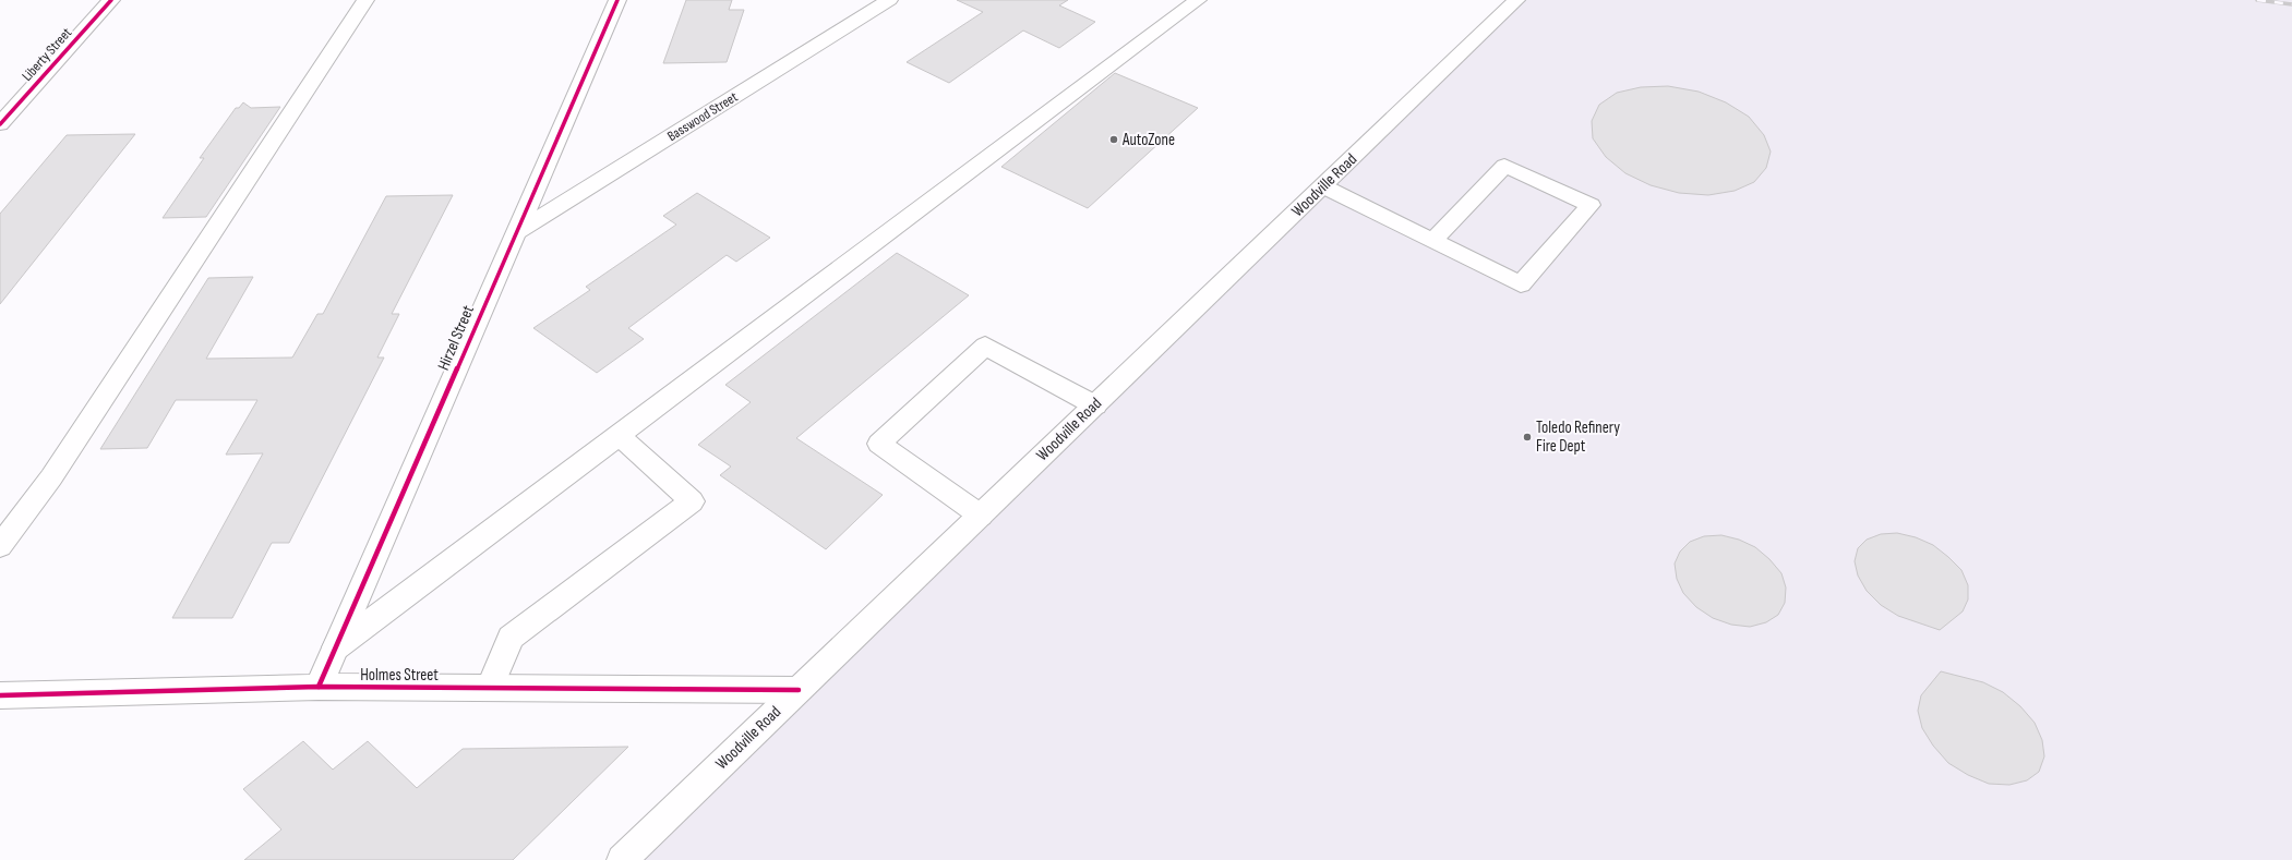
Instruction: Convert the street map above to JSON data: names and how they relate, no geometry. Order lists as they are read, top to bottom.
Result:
{
  "streets": {
    "street": [
      "Liberty Street",
      "Basswood Street",
      "Woodville Road",
      "Hirzel Street",
      "Holmes Street"
    ]
  },
  "crossings": [
    ["Basswood Street", "Hirzel Street"],
    ["Woodville Road", "Holmes Street"],
    ["Hirzel Street", "Holmes Street"]
  ],
  "places": ["AutoZone", "Toledo Refinery Fire Dept"]
}
